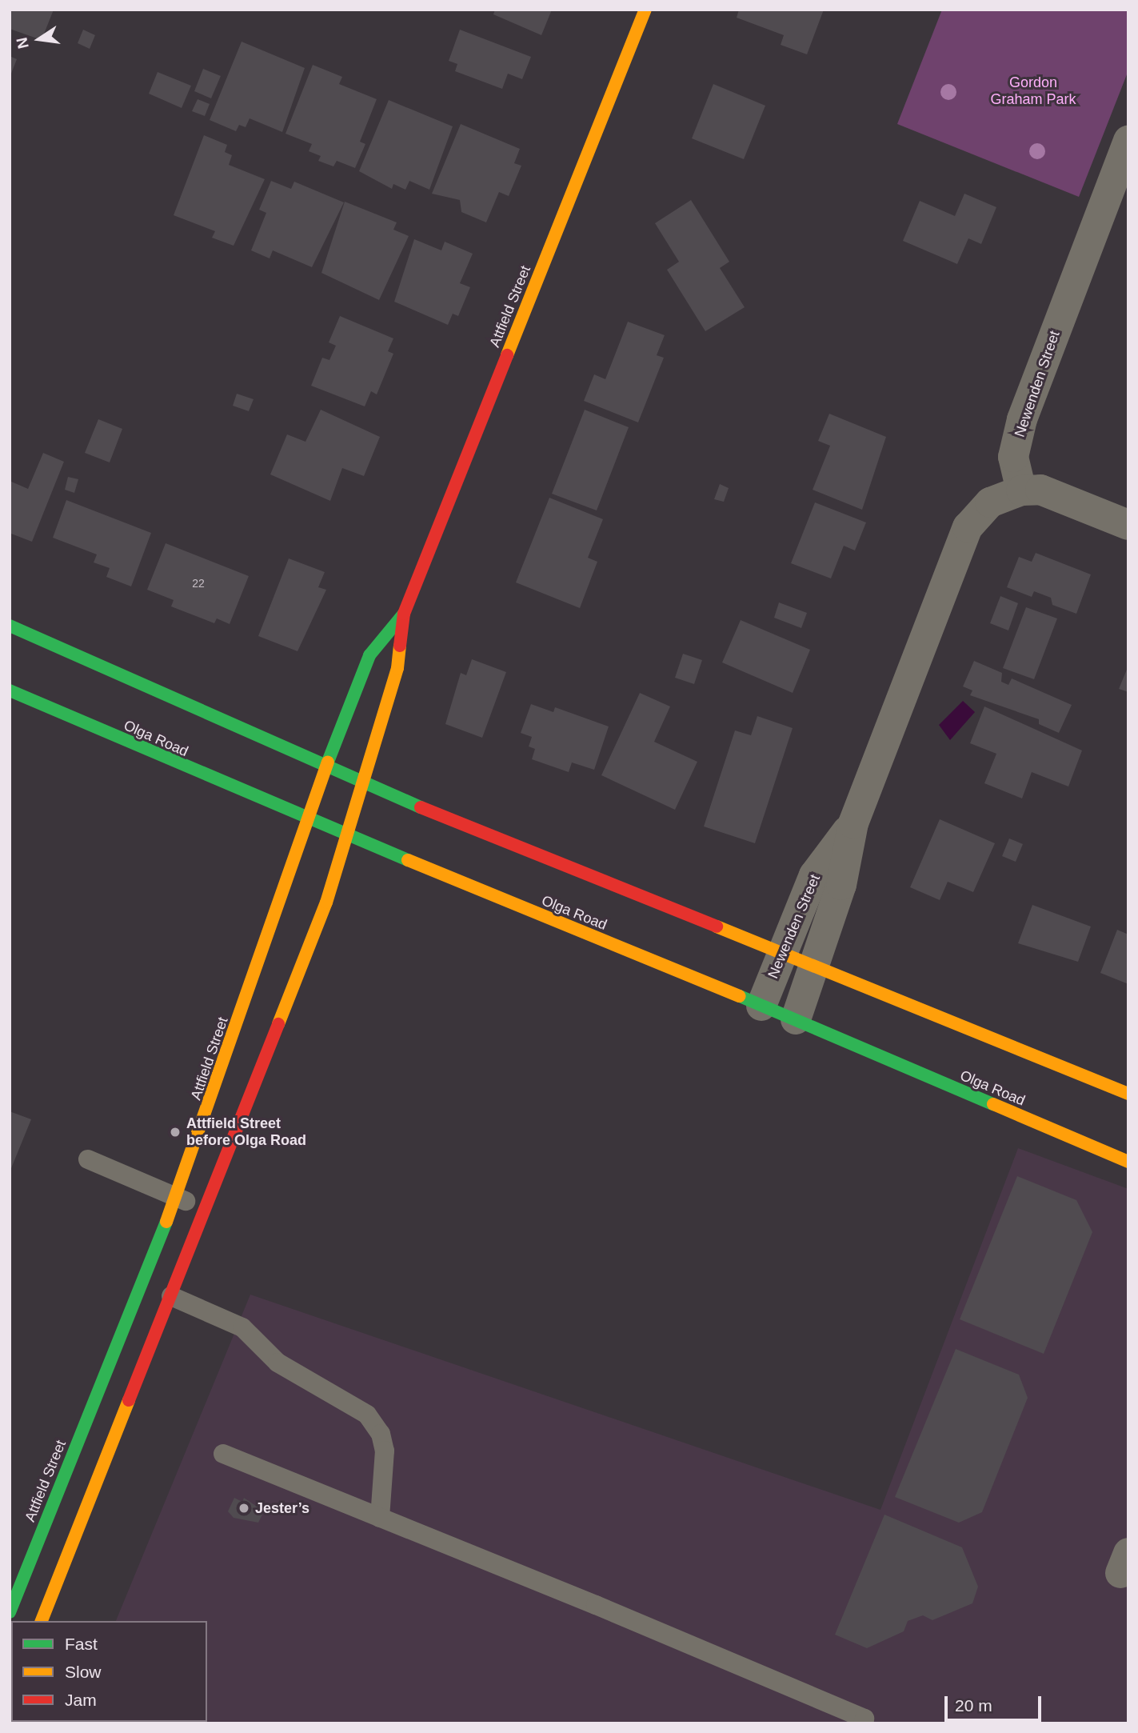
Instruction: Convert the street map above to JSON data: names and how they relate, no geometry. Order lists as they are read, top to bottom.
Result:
{
  "streets": {
    "street": ["Attfield Street", "Newenden Street", "Olga Road"]
  },
  "crossings": [
    ["Attfield Street", "Olga Road"],
    ["Newenden Street", "Olga Road"]
  ],
  "parks": ["Gordon Graham Park"],
  "places": ["Attfield Street before Olga Road", "Jester’s"],
  "house_numbers": ["22"],
  "legend": ["Fast", "Slow", "Jam"],
  "scale_bar": "20 m",
  "north": "left"
}
